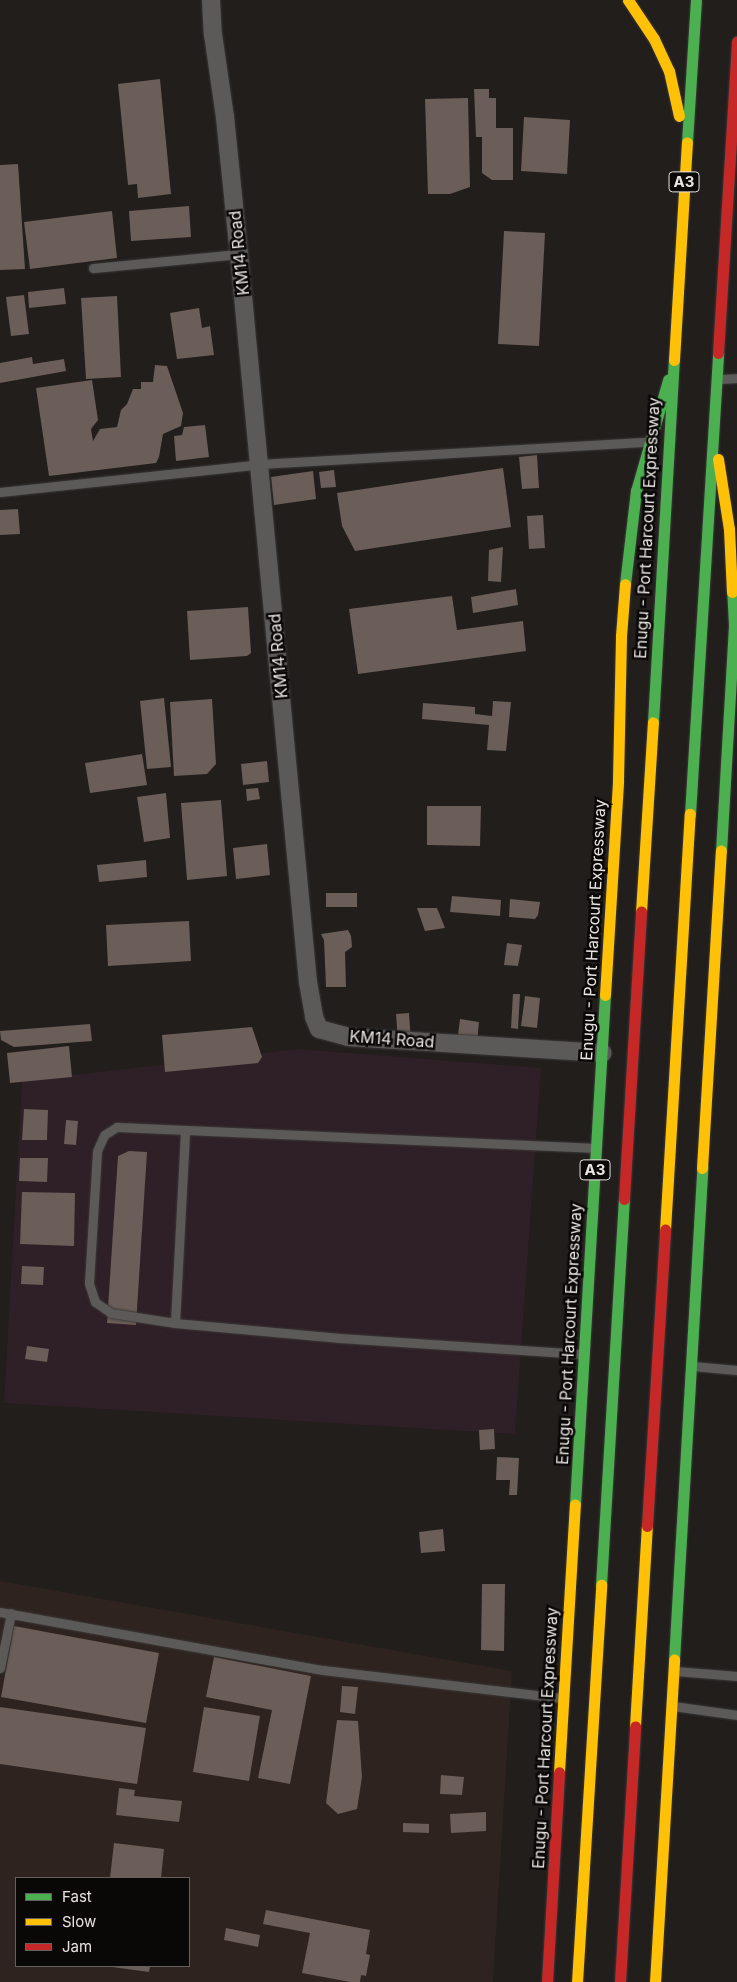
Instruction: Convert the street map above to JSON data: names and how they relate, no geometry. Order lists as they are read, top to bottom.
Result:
{
  "streets": {
    "main road": ["A3", "Enugu - Port Harcourt Expressway"],
    "street": ["KM14 Road"]
  },
  "crossings": [
    ["KM14 Road", "Enugu - Port Harcourt Expressway"]
  ],
  "legend": ["Fast", "Slow", "Jam"]
}
